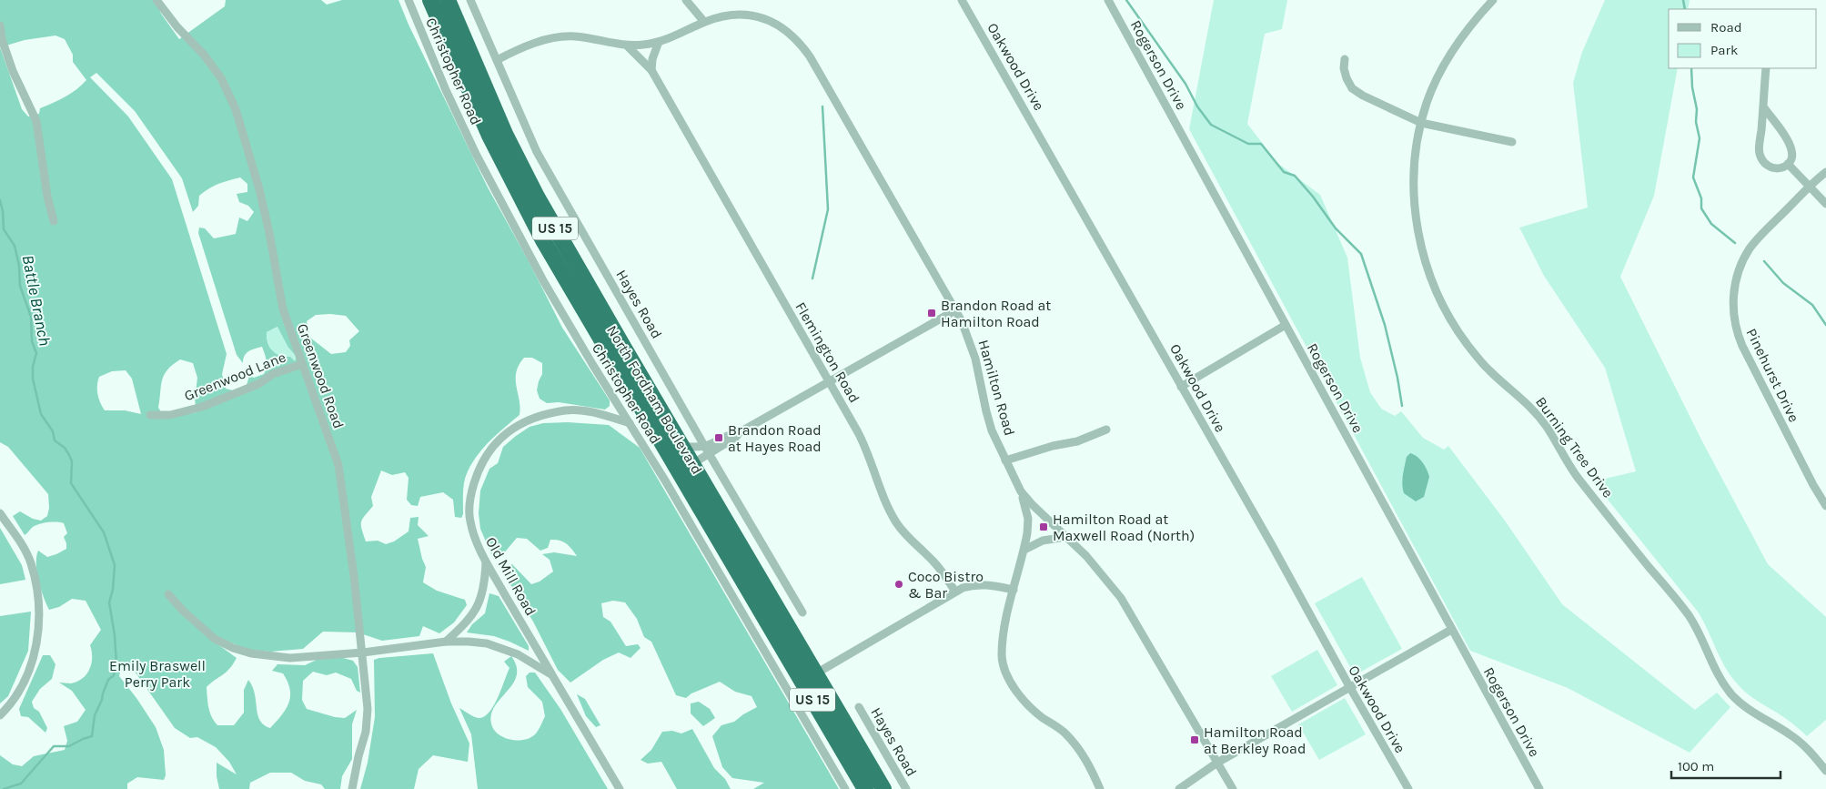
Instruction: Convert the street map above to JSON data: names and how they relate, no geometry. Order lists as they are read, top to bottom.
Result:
{
  "streets": {
    "highway": ["US 15", "North Fordham Boulevard"],
    "street": [
      "Rogerson Drive",
      "Oakwood Drive",
      "Christopher Road",
      "Hayes Road",
      "Flemington Road",
      "Pinehurst Drive",
      "Greenwood Lane",
      "Greenwood Road",
      "Hamilton Road",
      "Burning Tree Drive",
      "Old Mill Road"
    ]
  },
  "crossings": [
    ["Christopher Road", "Old Mill Road"],
    ["Greenwood Lane", "Greenwood Road"],
    ["Greenwood Road", "Old Mill Road"]
  ],
  "water": ["Battle Branch"],
  "parks": ["Emily Braswell Perry Park"],
  "places": {
    "transit": [
      "Brandon Road at Hamilton Road",
      "Brandon Road at Hayes Road",
      "Hamilton Road at Maxwell Road (North)",
      "Hamilton Road at Berkley Road"
    ],
    "other": ["Coco Bistro & Bar"]
  },
  "legend": ["Road", "Park"],
  "scale_bar": "100 m"
}
